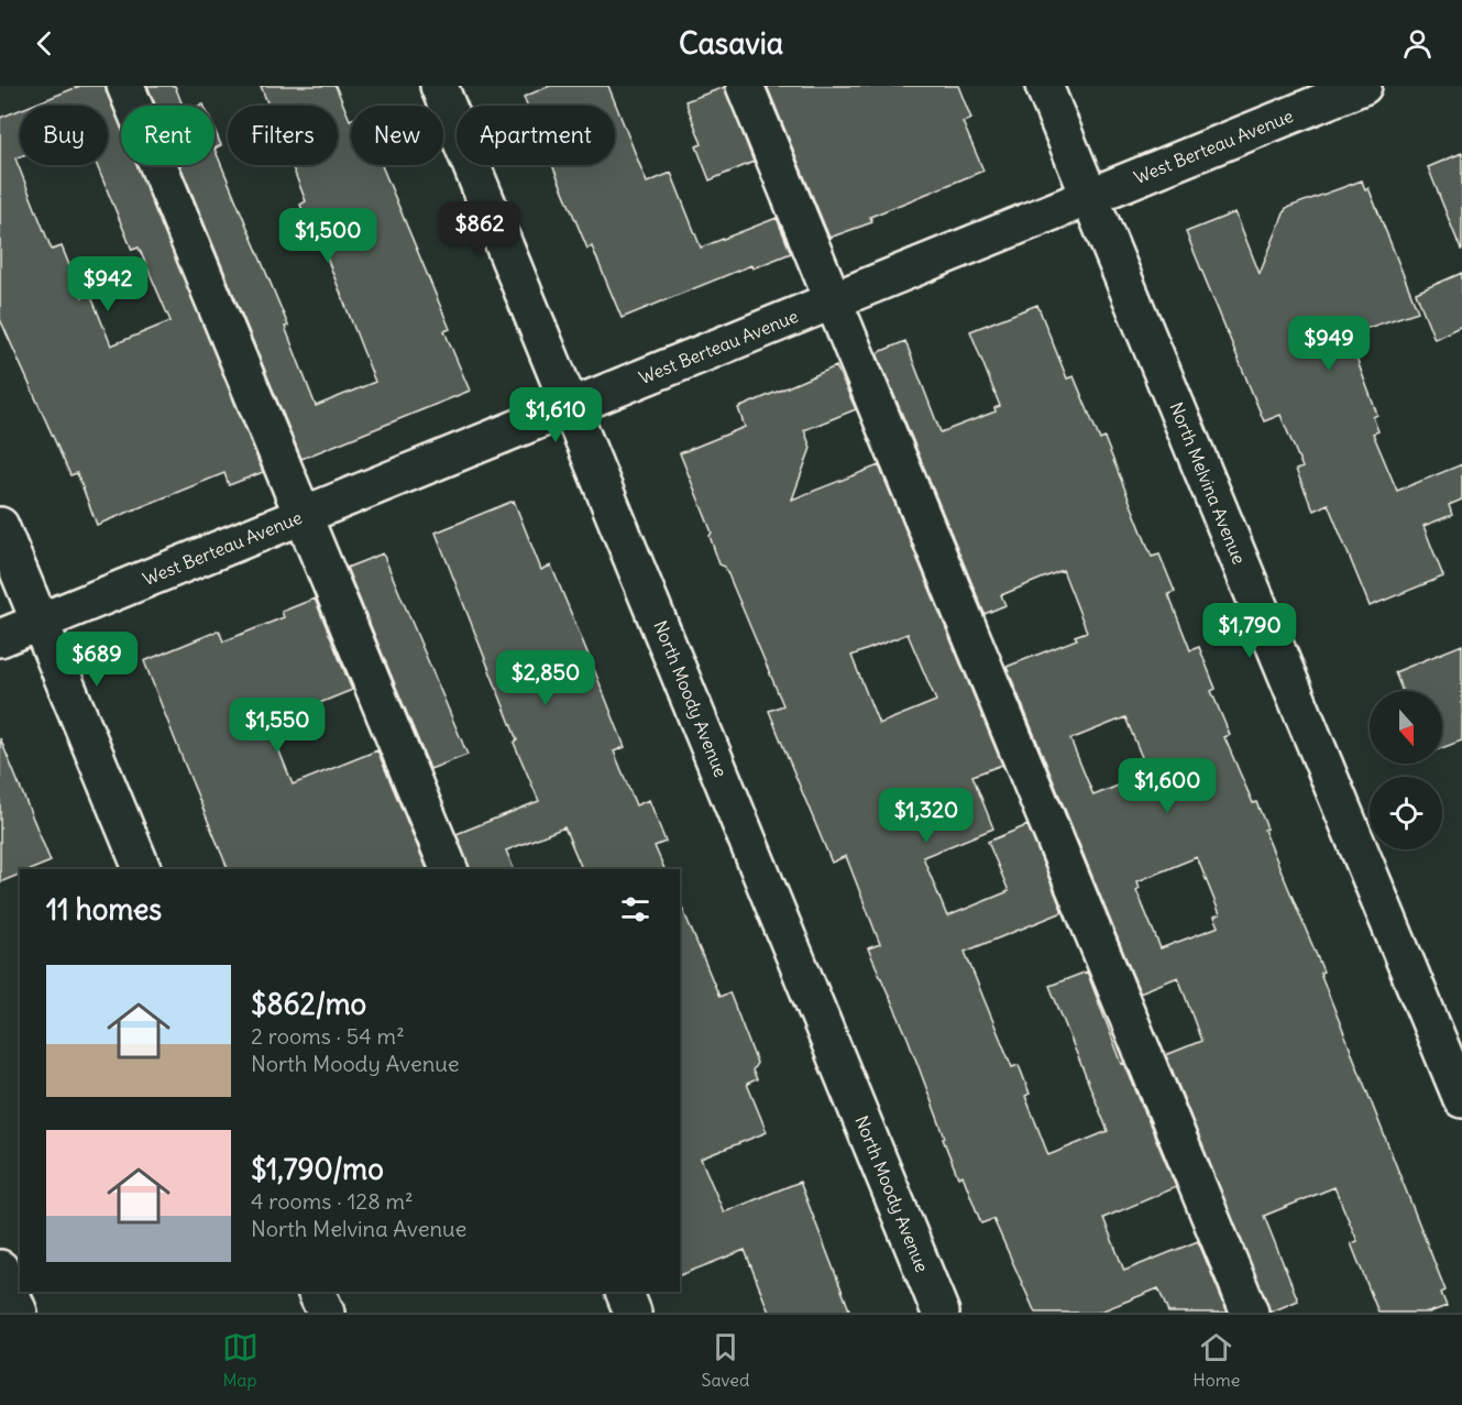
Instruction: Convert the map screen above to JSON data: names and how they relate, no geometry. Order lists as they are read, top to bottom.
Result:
{
  "streets": {
    "street": ["West Berteau Avenue", "North Melvina Avenue", "North Moody Avenue"]
  },
  "crossings": [
    ["West Berteau Avenue", "North Melvina Avenue"],
    ["West Berteau Avenue", "North Moody Avenue"]
  ],
  "north": "bottom",
  "page": {
    "header": "Casavia",
    "chip": [
      "Buy",
      "Rent",
      "Filters",
      "New",
      "Apartment"
    ],
    "price": [
      "$862",
      "$1,500",
      "$942",
      "$949",
      "$1,610",
      "$1,790",
      "$689",
      "$2,850",
      "$1,550",
      "$1,600",
      "$1,320"
    ],
    "heading": "11 homes",
    "list": [
      {
        "name": "$862/mo",
        "note": "2 rooms · 54 m² · North Moody Avenue"
      },
      {
        "name": "$1,790/mo",
        "note": "4 rooms · 128 m² · North Melvina Avenue"
      }
    ],
    "tabs": ["Map", "Saved", "Home"]
  }
}
